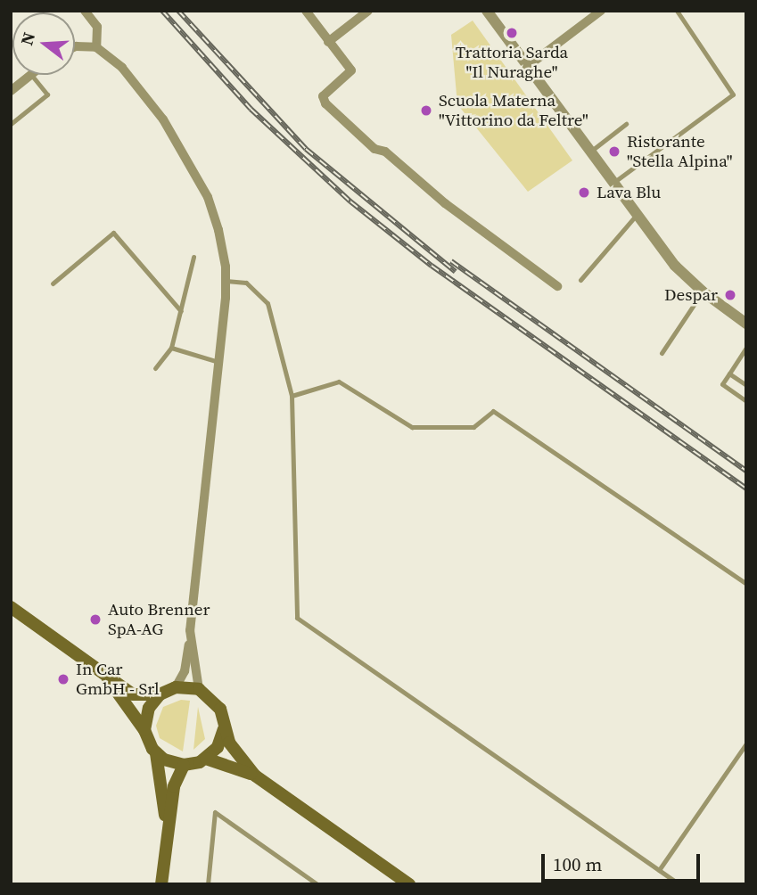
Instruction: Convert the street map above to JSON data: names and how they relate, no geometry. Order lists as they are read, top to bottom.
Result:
{
  "places": [
    "Trattoria Sarda \"Il Nuraghe\"",
    "Scuola Materna \"Vittorino da Feltre\"",
    "Ristorante \"Stella Alpina\"",
    "Lava Blu",
    "Despar",
    "Auto Brenner SpA-AG",
    "In Car GmbH - Srl"
  ],
  "scale_bar": "100 m",
  "north": "left"
}
